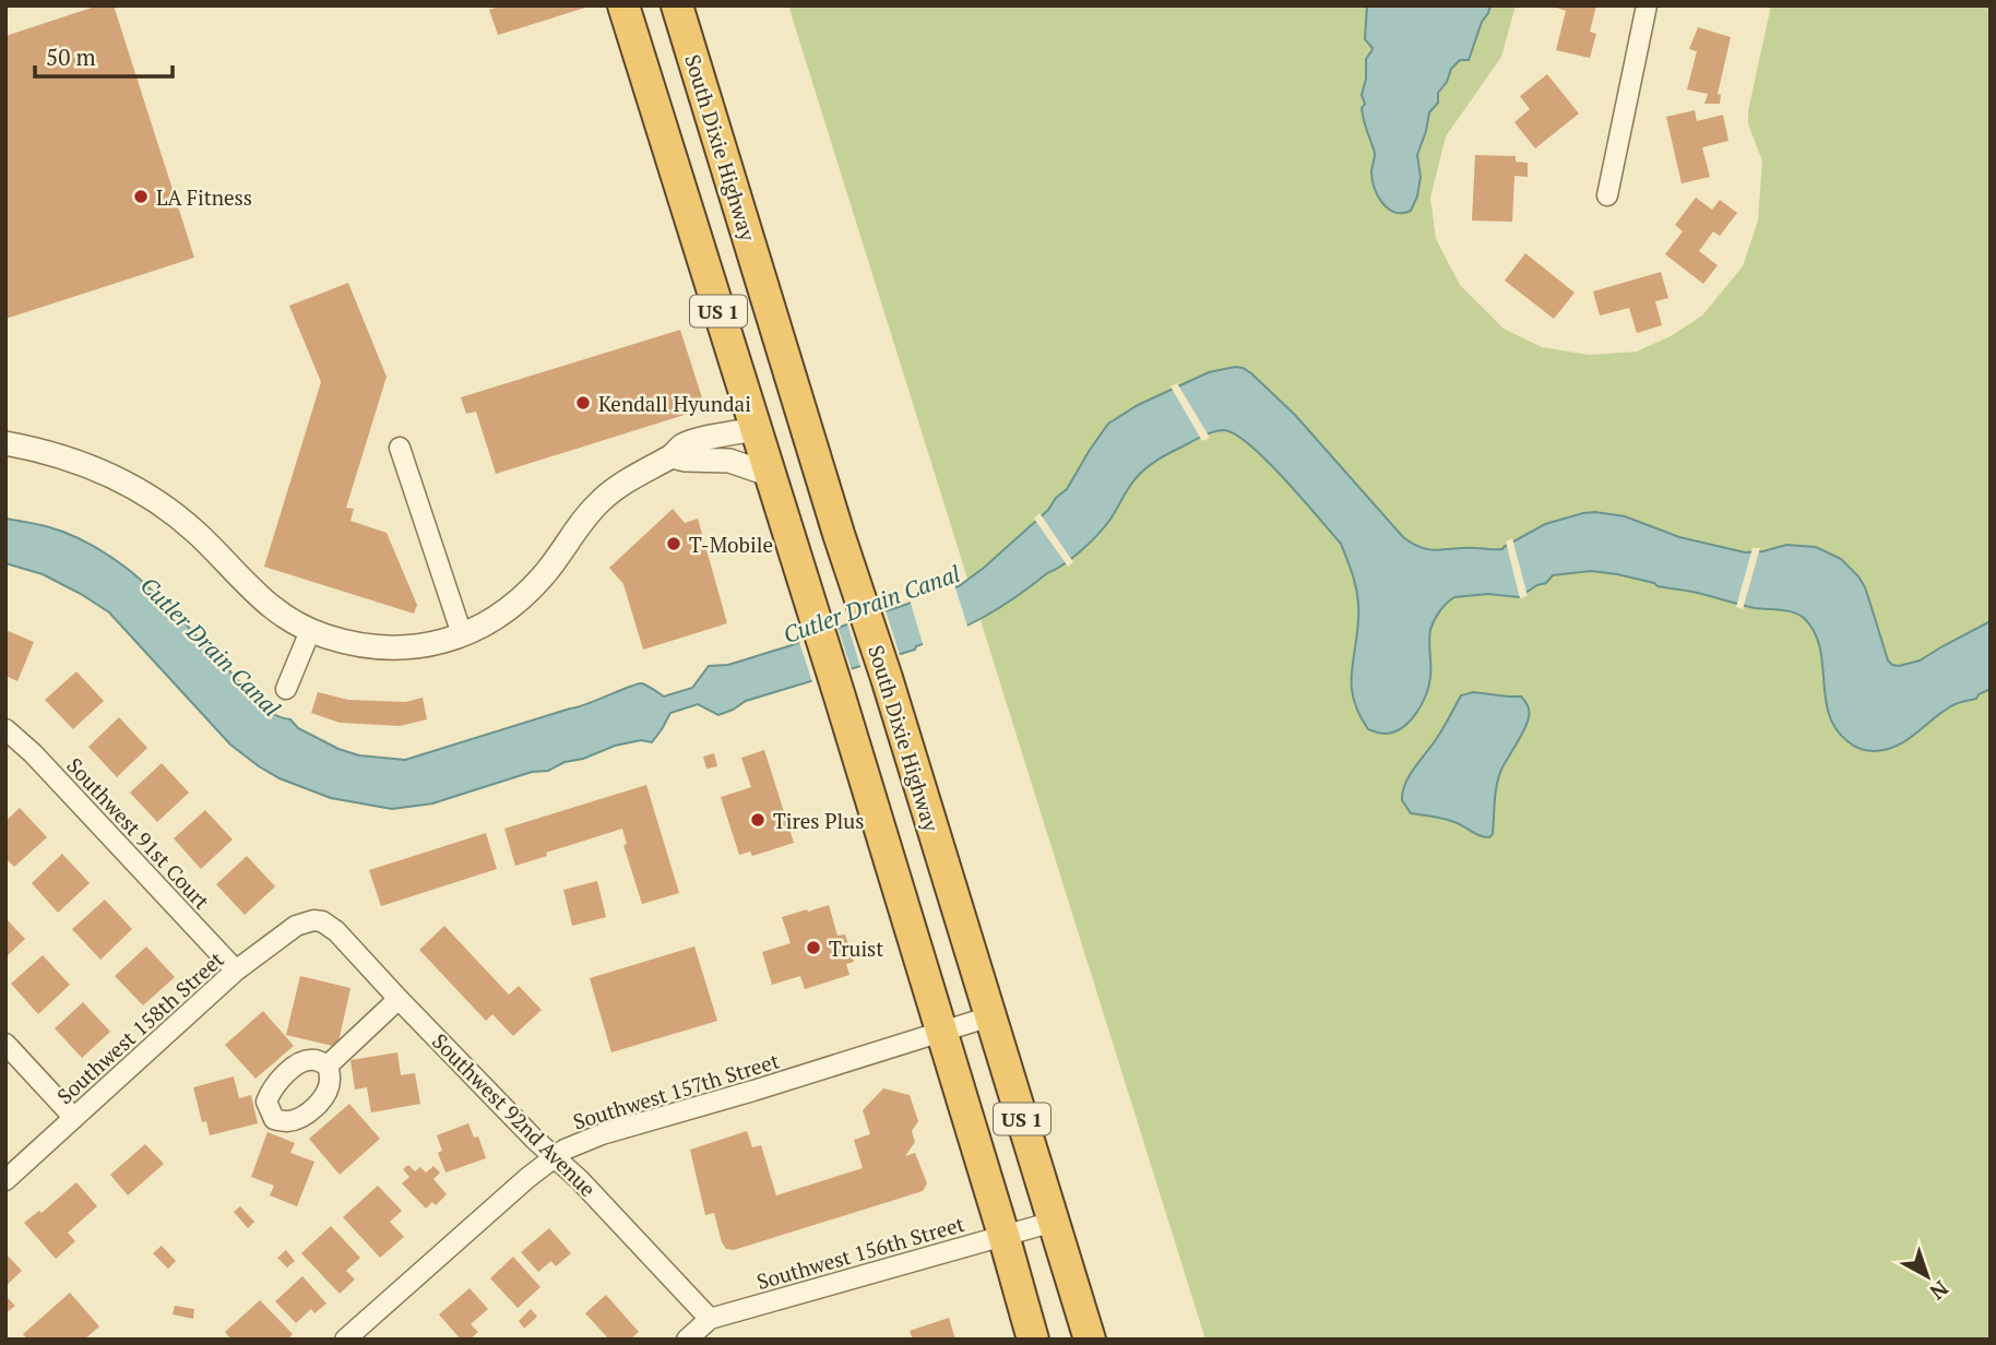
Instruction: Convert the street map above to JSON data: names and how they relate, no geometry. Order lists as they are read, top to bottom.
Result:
{
  "streets": {
    "highway": ["South Dixie Highway", "US 1"],
    "street": [
      "Southwest 91st Court",
      "Southwest 158th Street",
      "Southwest 157th Street",
      "Southwest 92nd Avenue",
      "Southwest 156th Street"
    ]
  },
  "crossings": [
    ["South Dixie Highway", "Southwest 157th Street"],
    ["South Dixie Highway", "Southwest 156th Street"],
    ["US 1", "Southwest 157th Street"],
    ["US 1", "Southwest 156th Street"],
    ["Southwest 91st Court", "Southwest 158th Street"],
    ["Southwest 158th Street", "Southwest 92nd Avenue"],
    ["Southwest 157th Street", "Southwest 92nd Avenue"],
    ["Southwest 92nd Avenue", "Southwest 156th Street"]
  ],
  "water": ["Cutler Drain Canal"],
  "places": [
    "LA Fitness",
    "Kendall Hyundai",
    "T-Mobile",
    "Tires Plus",
    "Truist"
  ],
  "scale_bar": "50 m",
  "north": "bottom right"
}
